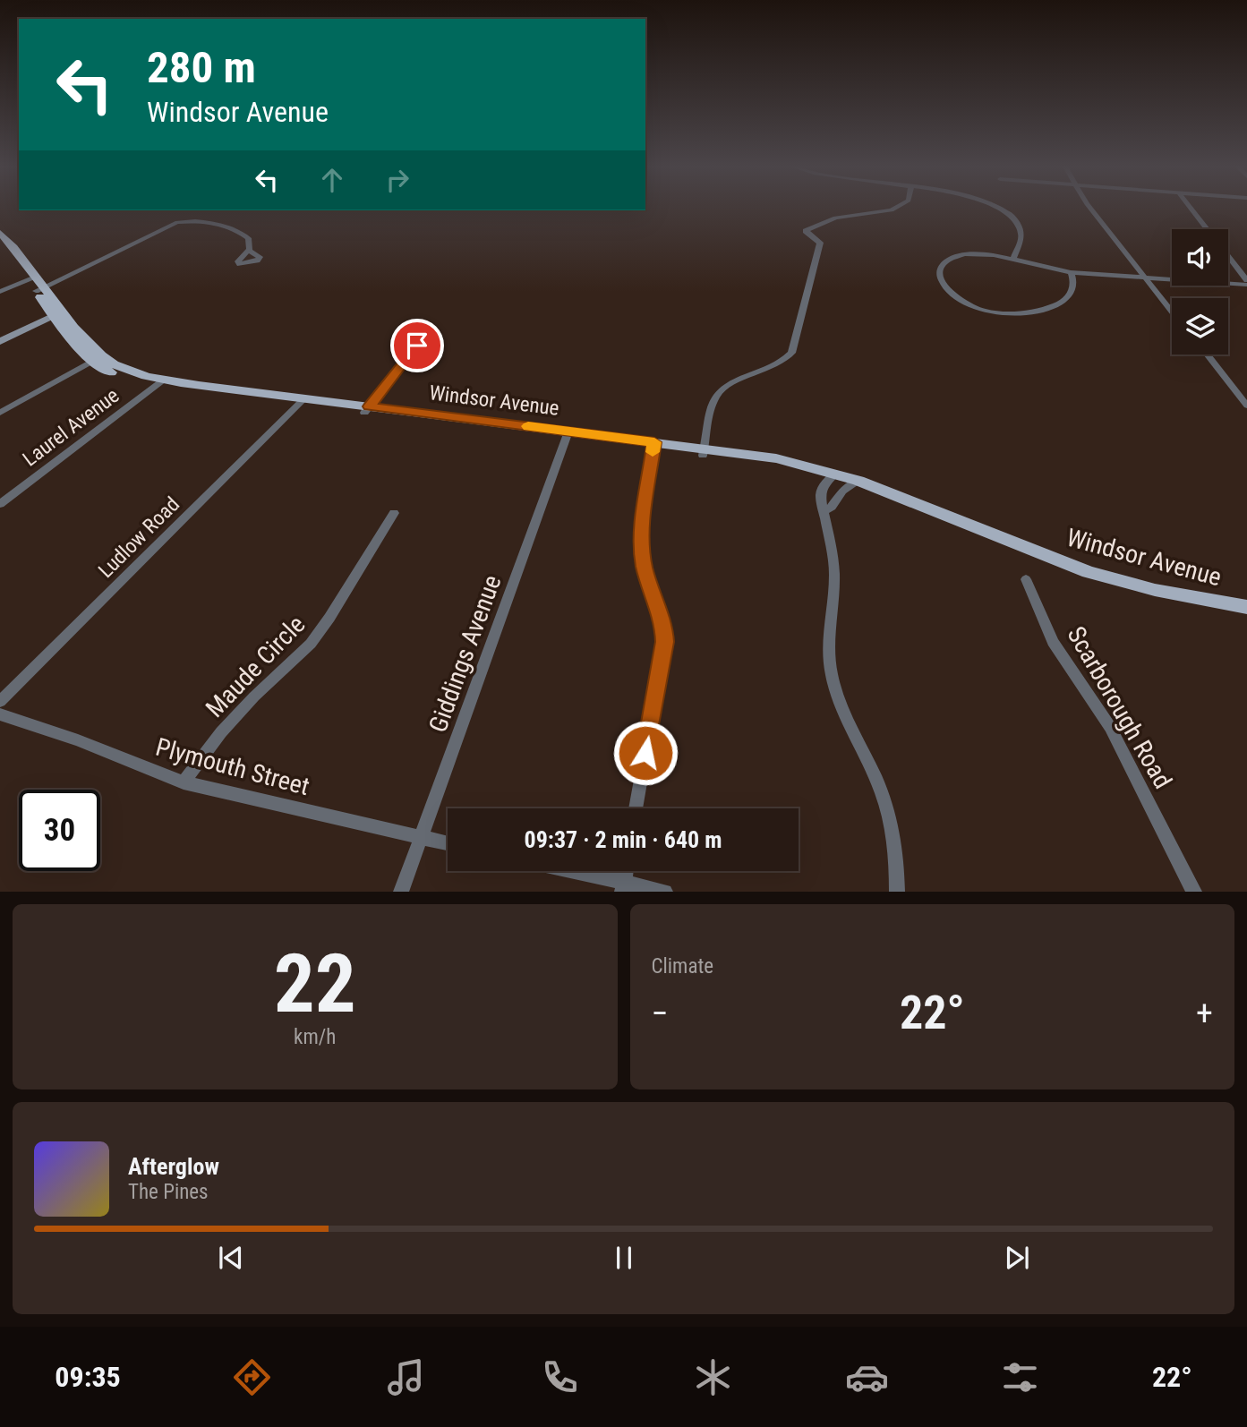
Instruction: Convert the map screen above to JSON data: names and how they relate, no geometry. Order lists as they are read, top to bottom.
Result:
{
  "streets": {
    "main road": ["Windsor Avenue"],
    "street": [
      "Laurel Avenue",
      "Ludlow Road",
      "Giddings Avenue",
      "Maude Circle",
      "Scarborough Road",
      "Plymouth Street"
    ]
  },
  "crossings": [
    ["Windsor Avenue", "Laurel Avenue"],
    ["Windsor Avenue", "Ludlow Road"],
    ["Windsor Avenue", "Giddings Avenue"],
    ["Giddings Avenue", "Plymouth Street"],
    ["Maude Circle", "Plymouth Street"]
  ],
  "page": {
    "turn": ["280 m", "Windsor Avenue"],
    "limit": "30",
    "trip": "09:37 · 2 min · 640 m",
    "tile": [
      ["22", "km/h"],
      "Climate"
    ],
    "heat": ["−", "22°", "+"],
    "song": ["Afterglow", "The Pines"],
    "tabs": ["09:35", "22°"]
  }
}
